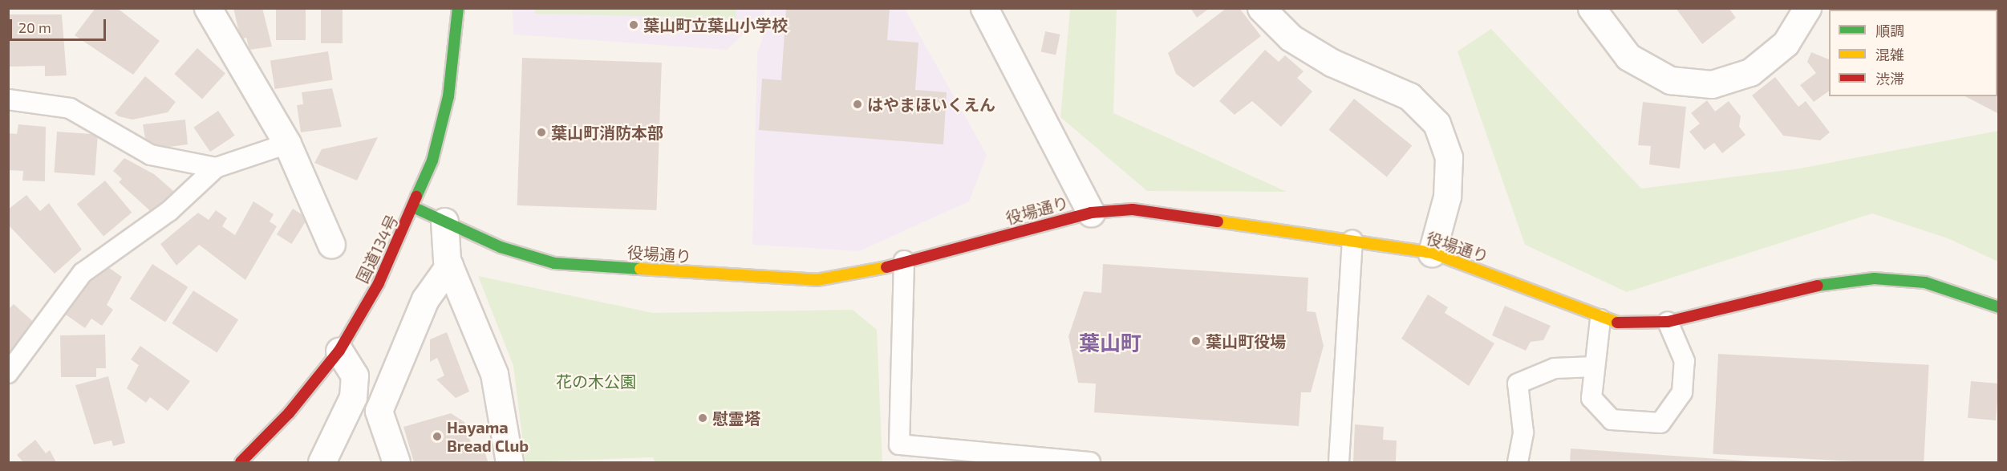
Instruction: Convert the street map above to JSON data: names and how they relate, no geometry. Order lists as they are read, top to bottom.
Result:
{
  "streets": {
    "main road": ["役場通り", "国道134号"]
  },
  "crossings": [
    ["役場通り", "国道134号"]
  ],
  "districts": ["葉山町"],
  "parks": ["花の木公園"],
  "places": [
    "葉山町立葉山小学校",
    "はやまほいくえん",
    "葉山町消防本部",
    "葉山町役場",
    "慰霊塔",
    "Hayama Bread Club"
  ],
  "legend": ["順調", "混雑", "渋滞"],
  "scale_bar": "20 m"
}
